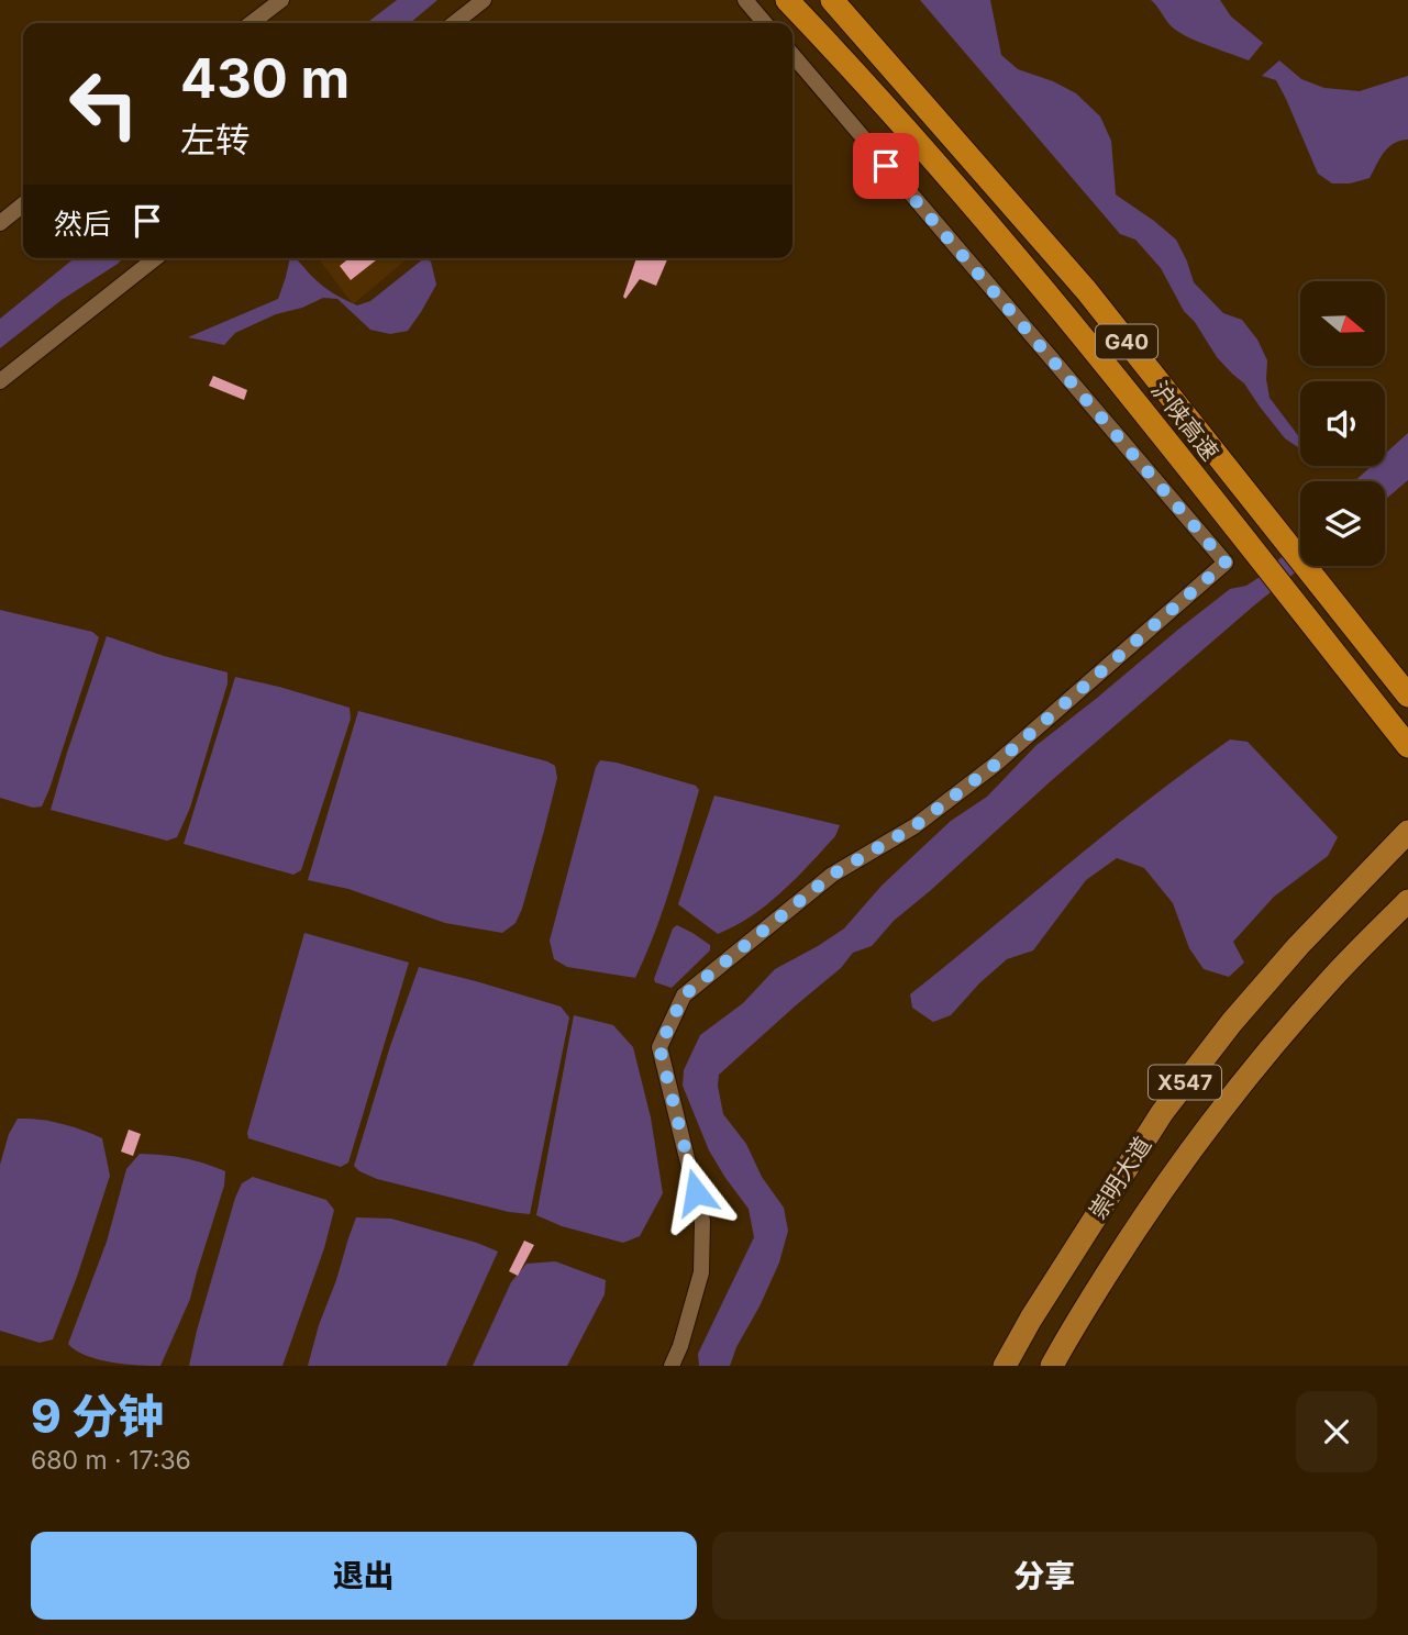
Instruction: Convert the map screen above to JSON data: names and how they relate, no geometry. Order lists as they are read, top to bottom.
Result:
{
  "streets": {
    "highway": ["G40", "沪陕高速"],
    "main road": ["X547", "崇明大道"]
  },
  "north": "right",
  "page": {
    "turn": ["430 m", "左转"],
    "then": "然后",
    "heading": ["9 分钟", "680 m · 17:36"],
    "buttons": ["退出", "分享"]
  }
}
